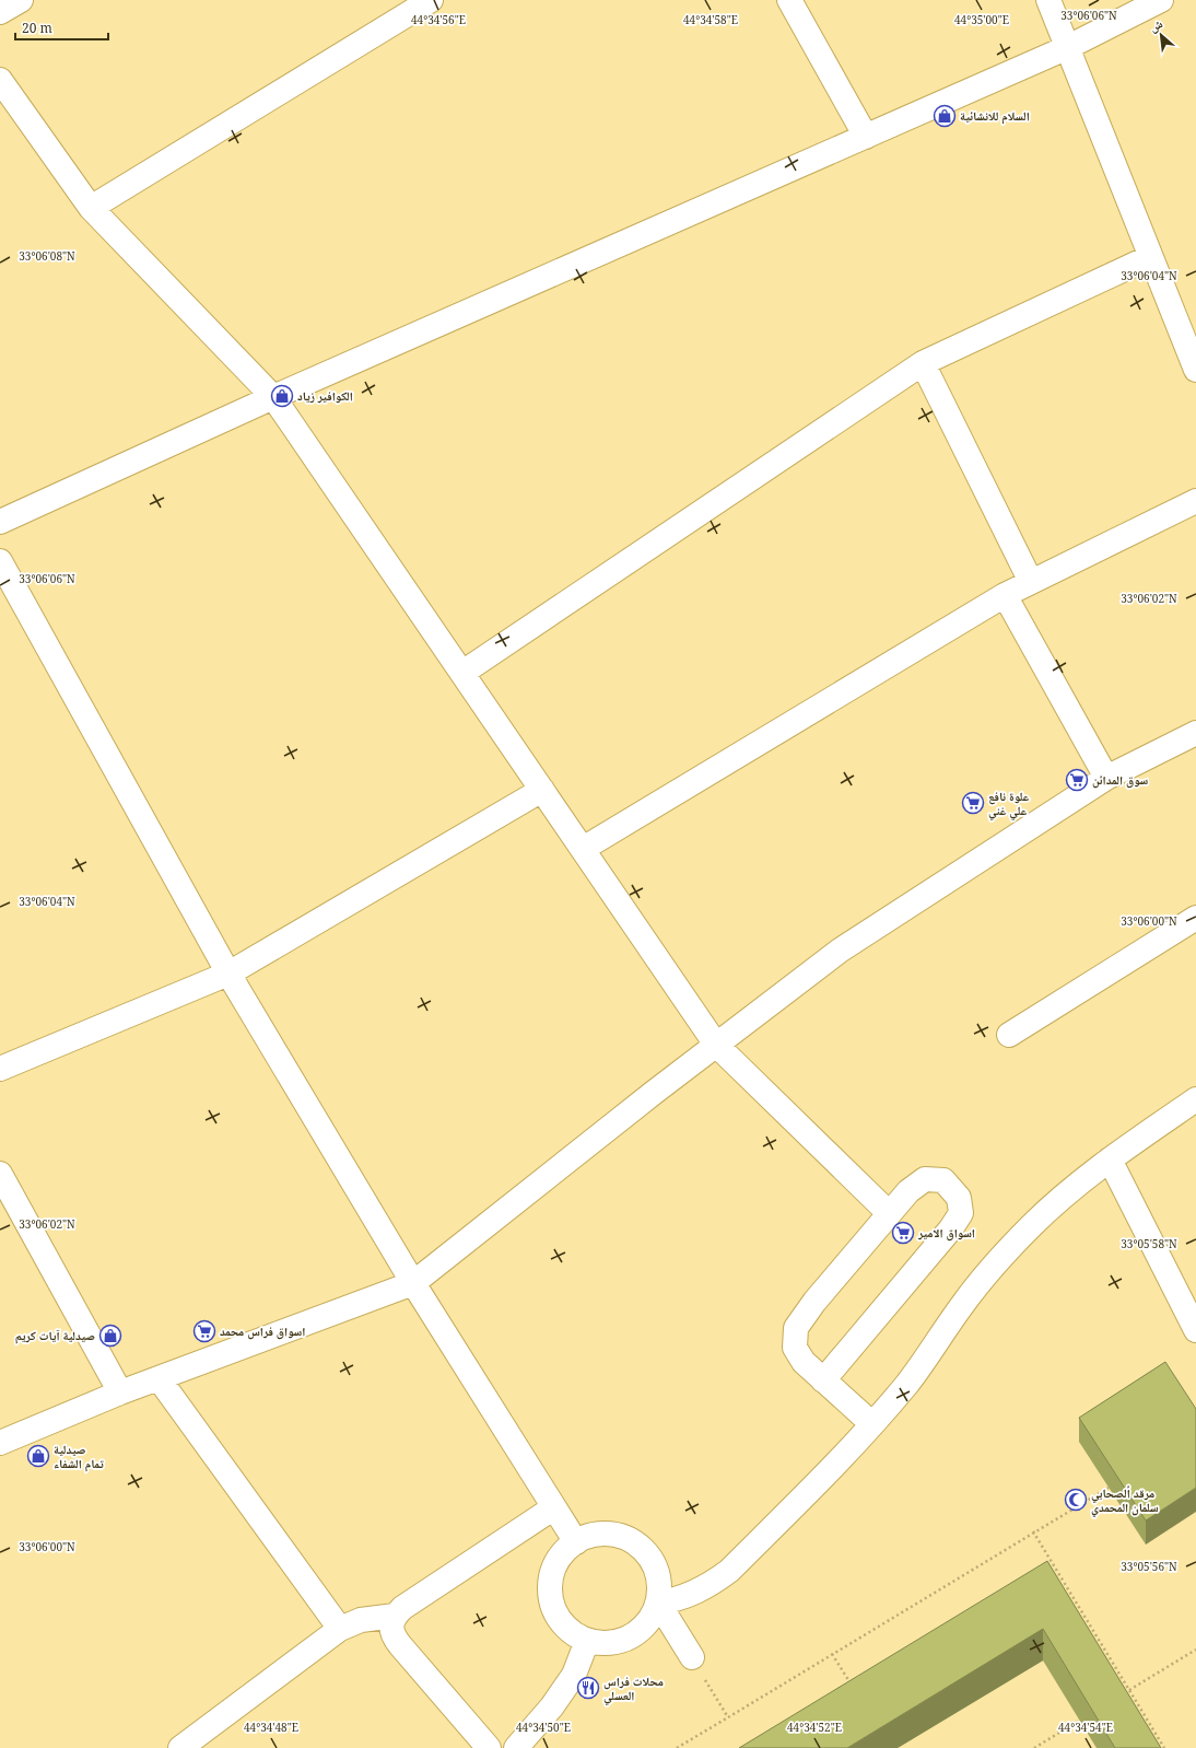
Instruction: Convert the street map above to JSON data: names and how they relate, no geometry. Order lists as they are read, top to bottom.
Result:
{
  "places": {
    "shop": [
      "السلام للانشائية",
      "الكوافير زياد",
      "صيدلية آيات كريم",
      "صيدلية تمام الشفاء"
    ],
    "supermarket": [
      "سوق المدائن",
      "علوة نافع علي غني",
      "اسواق الامير",
      "اسواق فراس محمد"
    ],
    "mosque": ["مرقد ألصحابي سلمان المحمدي"],
    "restaurant": ["محلات فراس العسلي"]
  },
  "scale_bar": "20 m",
  "north": "top left",
  "coordinates": [
    "33°06'06\"N",
    "44°34'56\"E",
    "44°34'58\"E",
    "44°35'00\"E",
    "33°06'08\"N",
    "33°06'04\"N",
    "33°06'02\"N",
    "33°06'00\"N",
    "33°05'58\"N",
    "33°05'56\"N",
    "44°34'48\"E",
    "44°34'50\"E",
    "44°34'52\"E",
    "44°34'54\"E"
  ]
}
